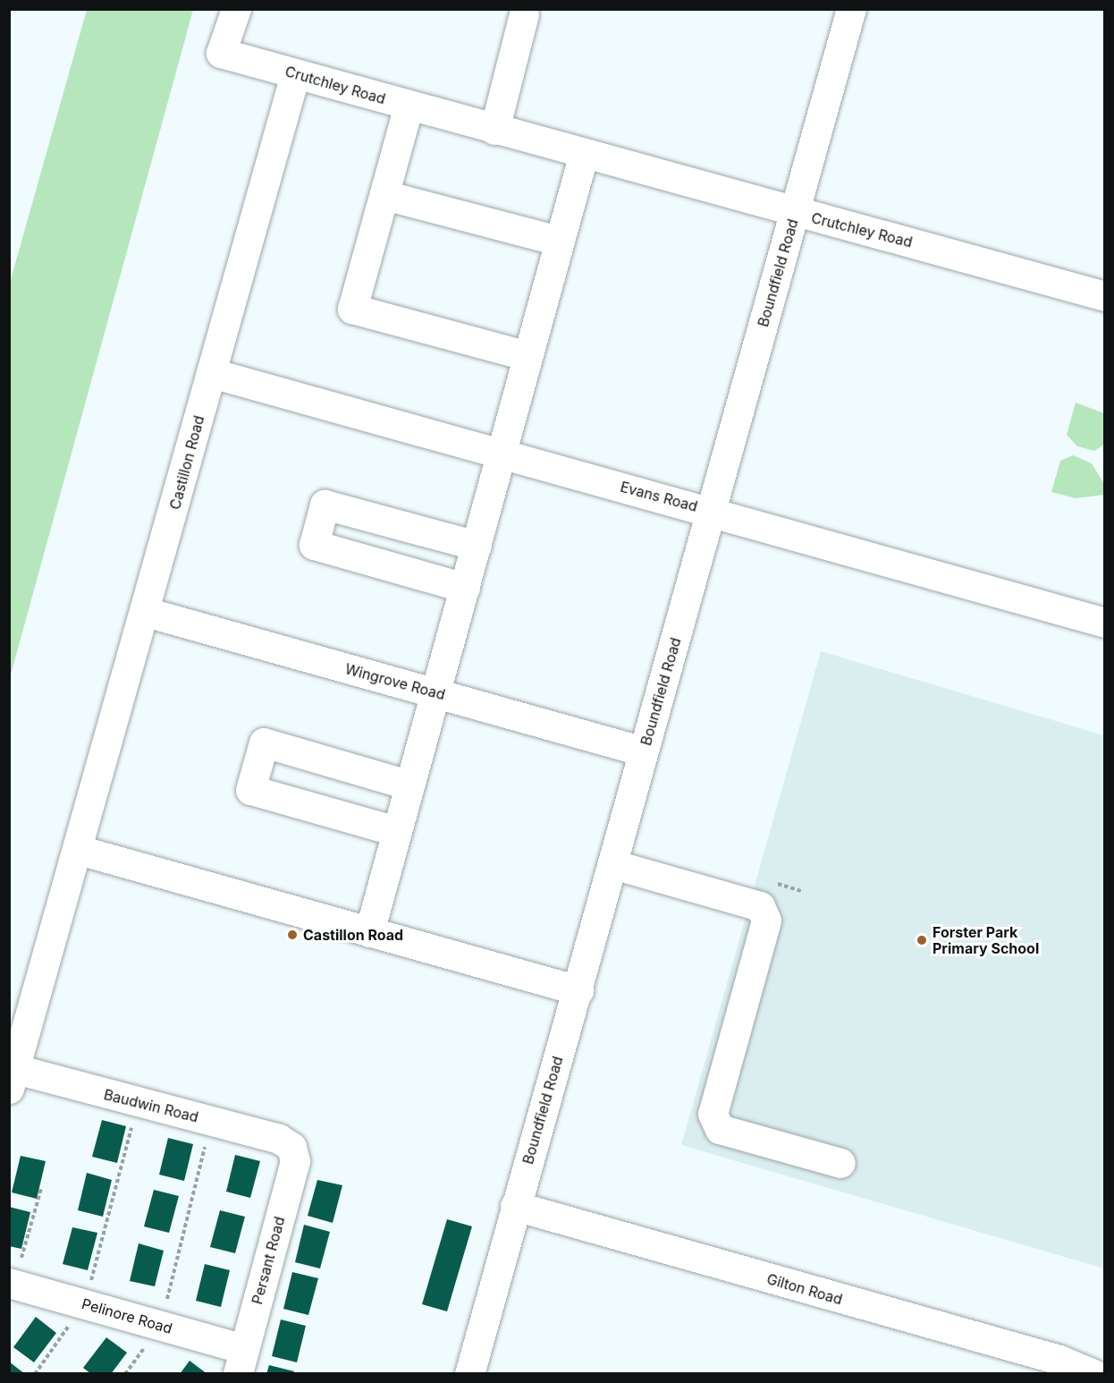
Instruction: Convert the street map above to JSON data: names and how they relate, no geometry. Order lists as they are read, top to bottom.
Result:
{
  "streets": {
    "street": [
      "Crutchley Road",
      "Boundfield Road",
      "Castillon Road",
      "Evans Road",
      "Wingrove Road",
      "Baudwin Road",
      "Persant Road",
      "Gilton Road",
      "Pelinore Road"
    ]
  },
  "crossings": [
    ["Crutchley Road", "Boundfield Road"],
    ["Crutchley Road", "Castillon Road"],
    ["Boundfield Road", "Evans Road"],
    ["Boundfield Road", "Wingrove Road"],
    ["Boundfield Road", "Gilton Road"],
    ["Castillon Road", "Evans Road"],
    ["Castillon Road", "Wingrove Road"],
    ["Castillon Road", "Baudwin Road"],
    ["Baudwin Road", "Persant Road"],
    ["Persant Road", "Pelinore Road"]
  ],
  "places": ["Castillon Road", "Forster Park Primary School"]
}
